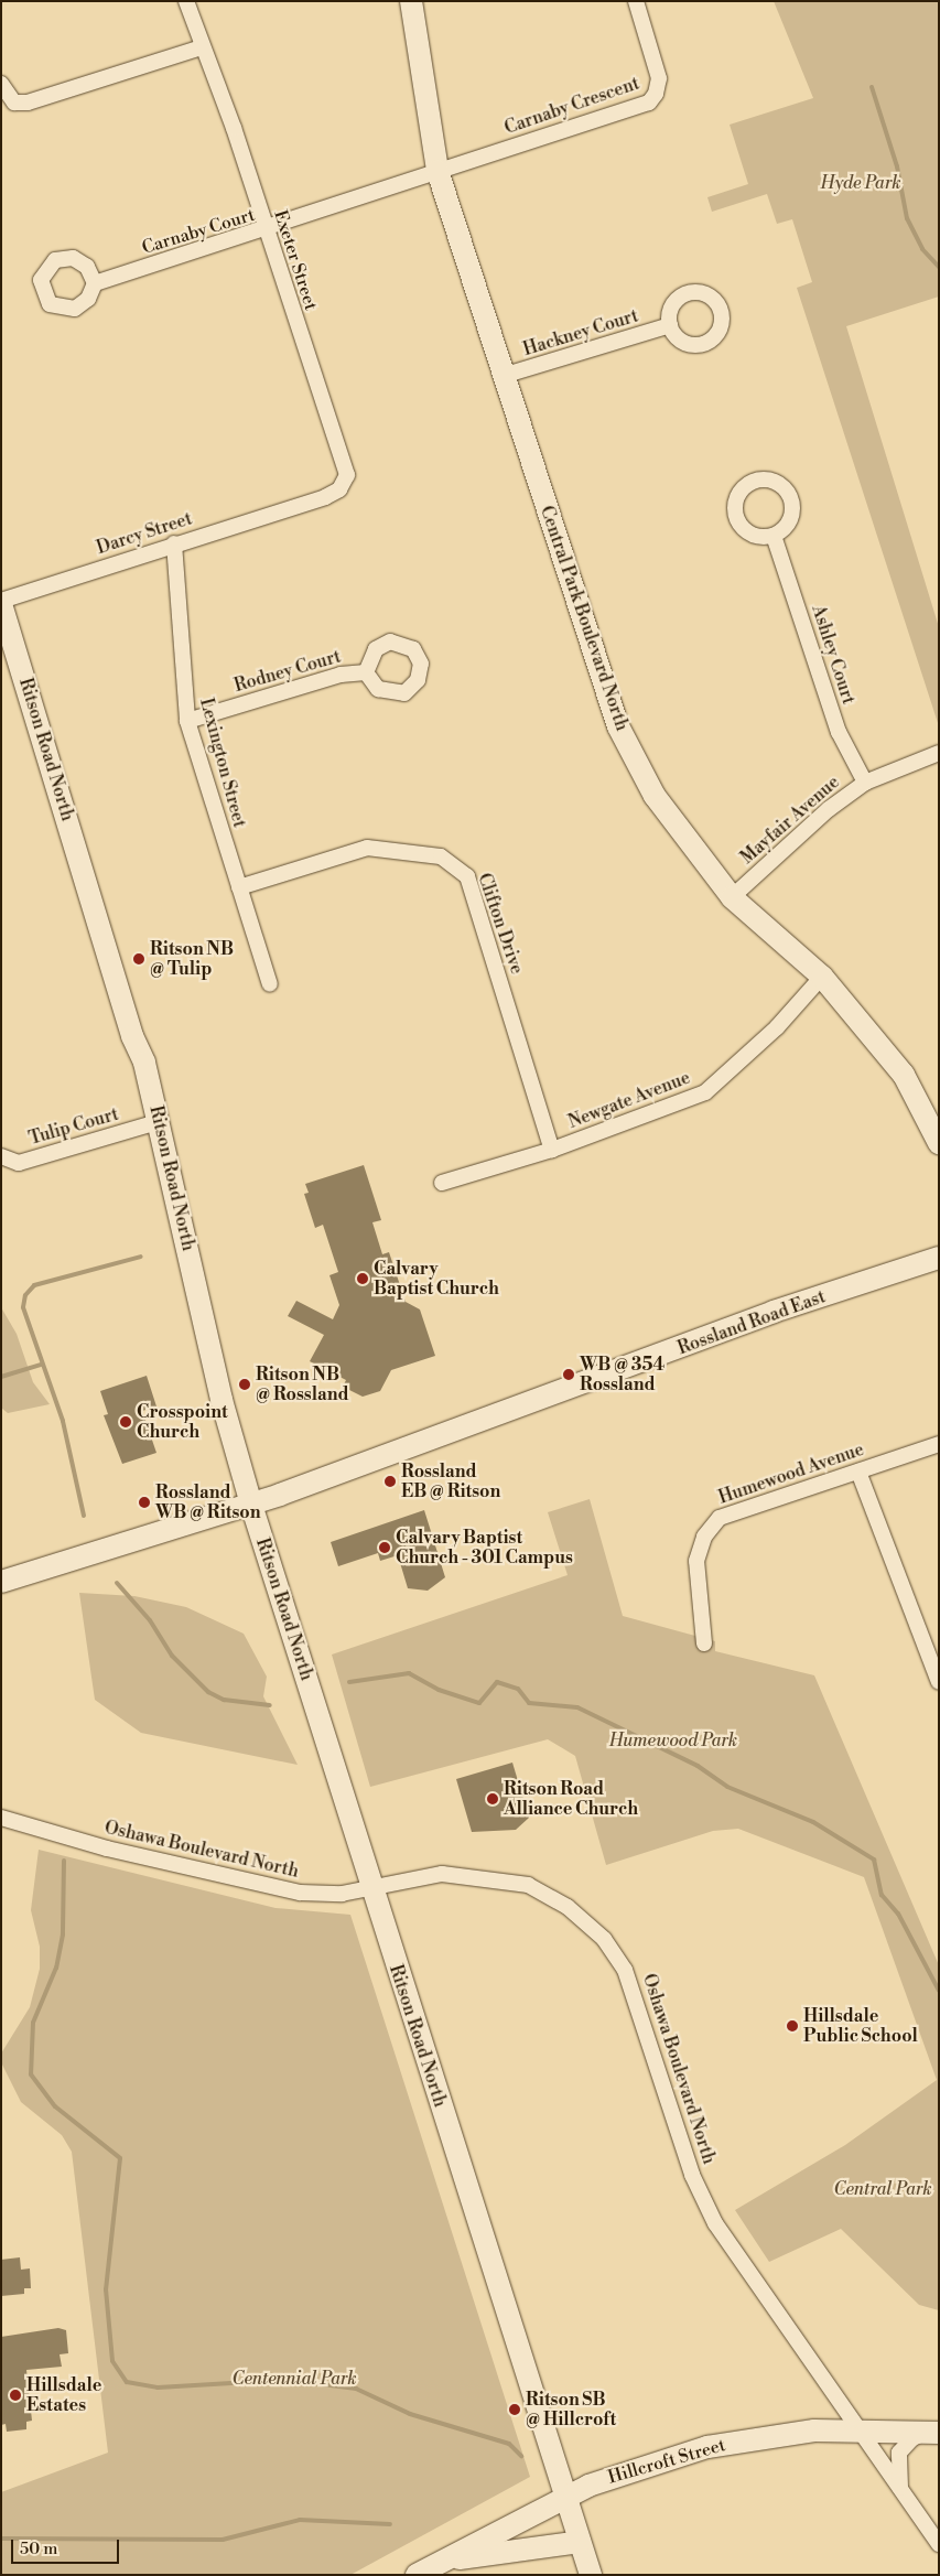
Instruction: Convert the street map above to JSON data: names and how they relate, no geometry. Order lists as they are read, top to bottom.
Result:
{
  "streets": {
    "main road": [
      "Central Park Boulevard North",
      "Ritson Road North",
      "Rossland Road East",
      "Hillcroft Street"
    ],
    "street": [
      "Carnaby Crescent",
      "Carnaby Court",
      "Exeter Street",
      "Hackney Court",
      "Darcy Street",
      "Ashley Court",
      "Rodney Court",
      "Lexington Street",
      "Mayfair Avenue",
      "Clifton Drive",
      "Newgate Avenue",
      "Tulip Court",
      "Humewood Avenue",
      "Oshawa Boulevard North"
    ]
  },
  "crossings": [
    ["Carnaby Crescent", "Carnaby Court"],
    ["Carnaby Crescent", "Central Park Boulevard North"],
    ["Carnaby Court", "Exeter Street"],
    ["Carnaby Court", "Central Park Boulevard North"],
    ["Exeter Street", "Darcy Street"],
    ["Hackney Court", "Central Park Boulevard North"],
    ["Darcy Street", "Ritson Road North"],
    ["Darcy Street", "Lexington Street"],
    ["Central Park Boulevard North", "Mayfair Avenue"],
    ["Central Park Boulevard North", "Newgate Avenue"],
    ["Ashley Court", "Mayfair Avenue"],
    ["Rodney Court", "Lexington Street"],
    ["Ritson Road North", "Tulip Court"],
    ["Ritson Road North", "Rossland Road East"],
    ["Ritson Road North", "Oshawa Boulevard North"],
    ["Ritson Road North", "Hillcroft Street"],
    ["Lexington Street", "Clifton Drive"],
    ["Clifton Drive", "Newgate Avenue"],
    ["Oshawa Boulevard North", "Hillcroft Street"]
  ],
  "parks": [
    "Hyde Park",
    "Humewood Park",
    "Central Park",
    "Centennial Park"
  ],
  "places": [
    "Ritson NB @ Tulip",
    "Calvary Baptist Church",
    "WB @ 354 Rossland",
    "Ritson NB @ Rossland",
    "Crosspoint Church",
    "Rossland EB @ Ritson",
    "Rossland WB @ Ritson",
    "Calvary Baptist Church - 301 Campus",
    "Ritson Road Alliance Church",
    "Hillsdale Public School",
    "Hillsdale Estates",
    "Ritson SB @ Hillcroft"
  ],
  "scale_bar": "50 m"
}
